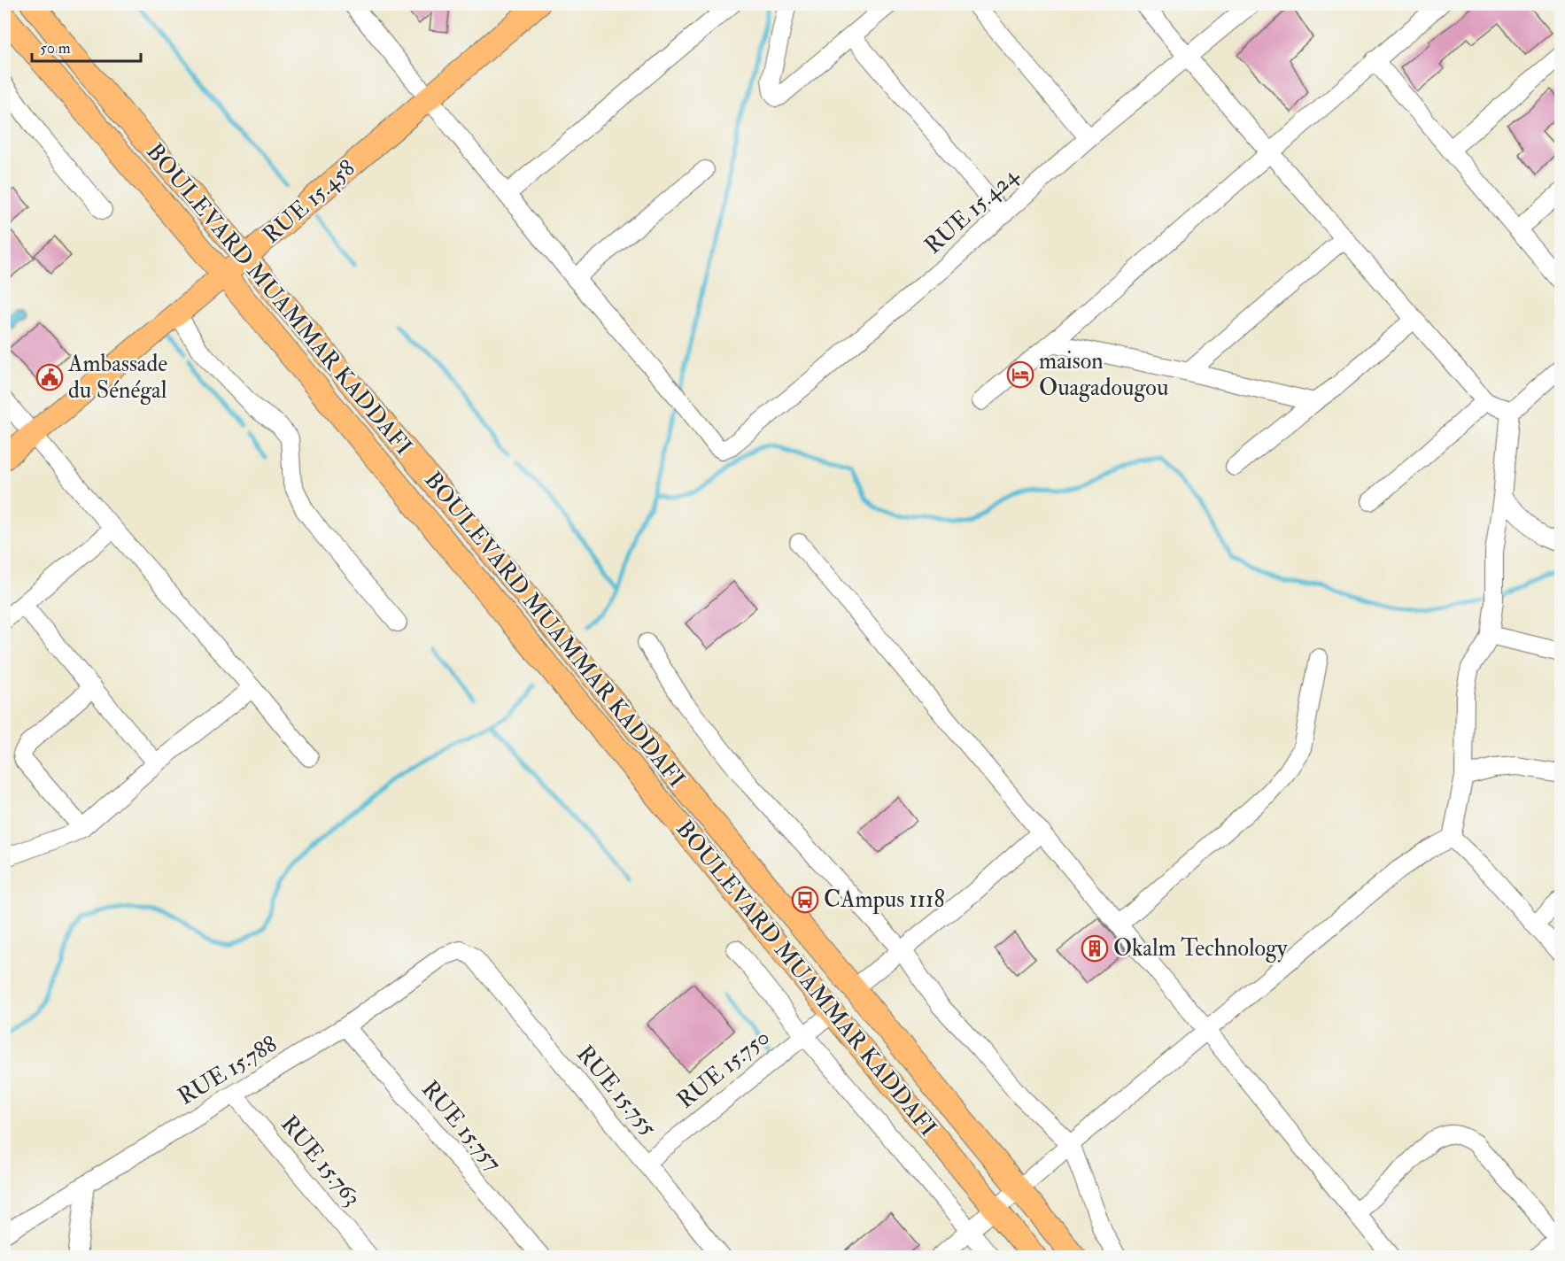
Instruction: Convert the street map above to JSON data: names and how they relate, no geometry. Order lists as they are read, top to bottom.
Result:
{
  "streets": {
    "main road": ["RUE 15.458", "BOULEVARD MUAMMAR KADDAFI"],
    "street": [
      "RUE 15.424",
      "RUE 15.750",
      "RUE 15.788",
      "RUE 15.755",
      "RUE 15.757",
      "RUE 15.763"
    ]
  },
  "crossings": [
    ["RUE 15.458", "BOULEVARD MUAMMAR KADDAFI"],
    ["BOULEVARD MUAMMAR KADDAFI", "RUE 15.750"],
    ["RUE 15.750", "RUE 15.755"],
    ["RUE 15.788", "RUE 15.755"],
    ["RUE 15.788", "RUE 15.757"],
    ["RUE 15.788", "RUE 15.763"]
  ],
  "places": {
    "hotel": ["maison Ouagadougou"],
    "public building": ["Ambassade du Sénégal"],
    "bus stop": ["CAmpus 1118"],
    "building": ["Okalm Technology"]
  },
  "scale_bar": "50 m"
}
